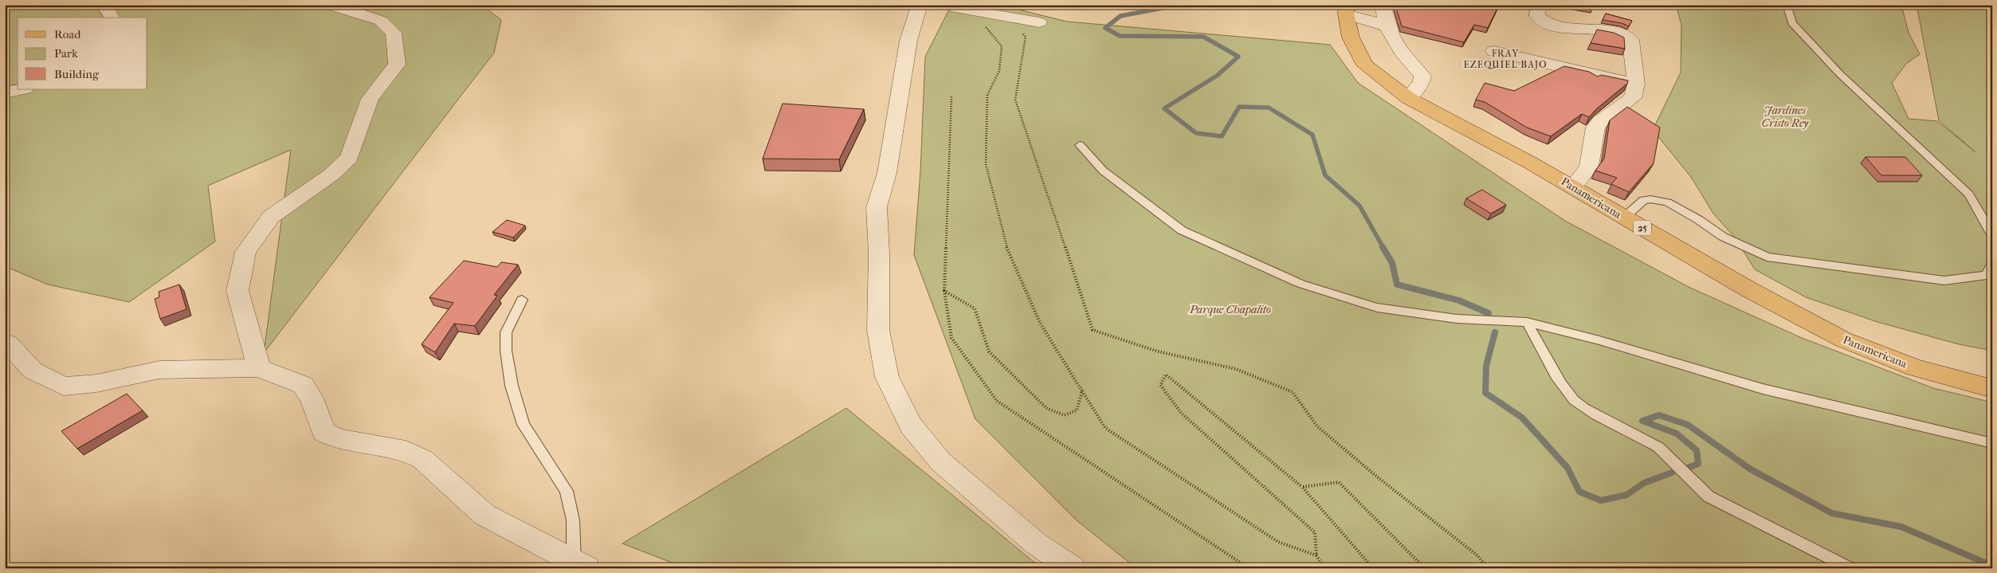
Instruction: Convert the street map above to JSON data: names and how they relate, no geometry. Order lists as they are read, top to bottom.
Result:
{
  "streets": {
    "main road": ["Panamericana", "25"]
  },
  "districts": ["FRAY EZEQUIEL BAJO"],
  "parks": ["Jardines Cristo Rey", "Parque Chapalito"],
  "legend": ["Road", "Park", "Building"]
}
